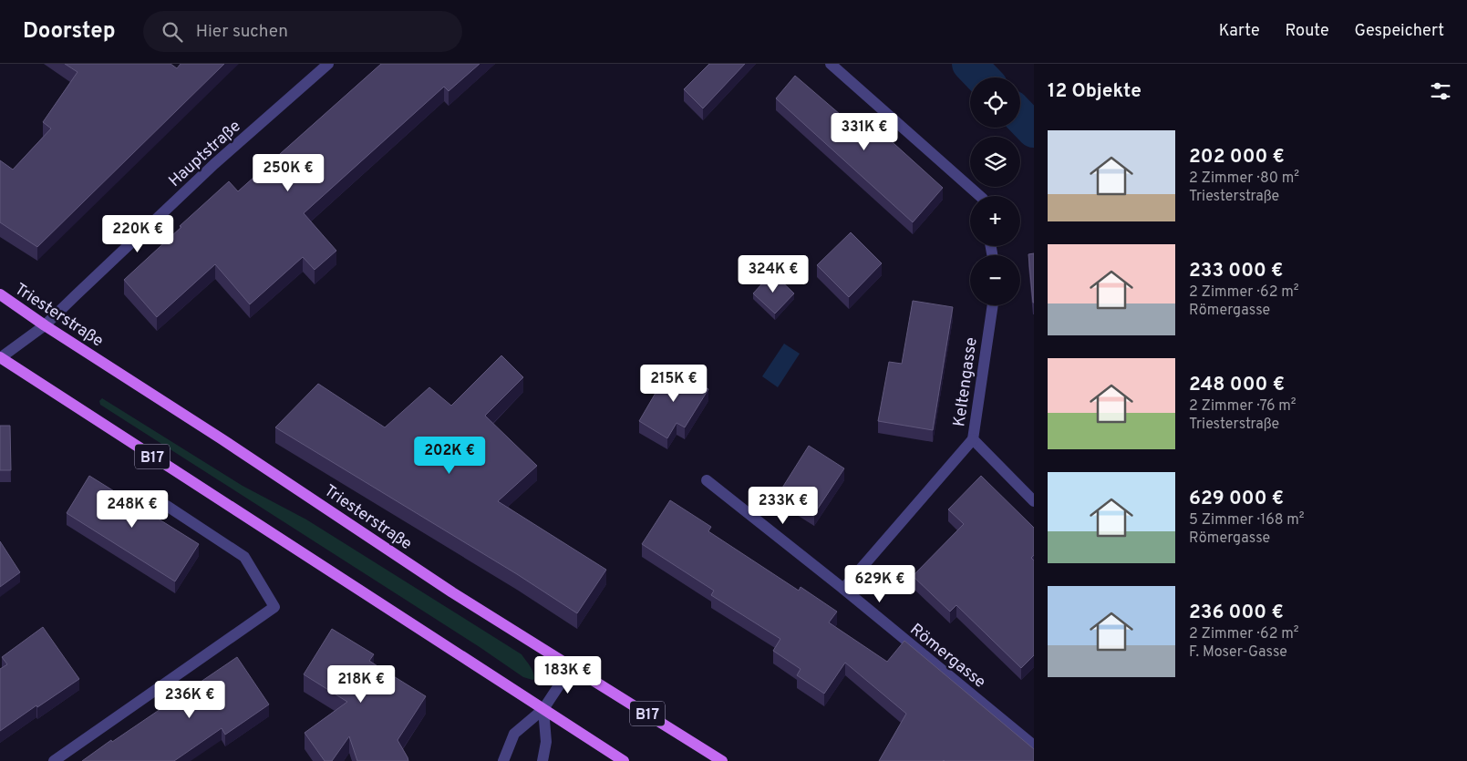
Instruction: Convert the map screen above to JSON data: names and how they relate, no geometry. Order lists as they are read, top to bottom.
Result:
{
  "streets": {
    "main road": ["Triesterstraße", "B17"],
    "street": ["Hauptstraße", "Keltengasse", "Römergasse"]
  },
  "crossings": [
    ["Hauptstraße", "Triesterstraße"],
    ["Hauptstraße", "B17"]
  ],
  "page": {
    "header": "Doorstep",
    "search": "Hier suchen",
    "nav": ["Karte", "Route", "Gespeichert"],
    "heading": "12 Objekte",
    "map_buttons": ["+", "−"],
    "price": [
      "331K €",
      "250K €",
      "220K €",
      "324K €",
      "215K €",
      "202K €",
      "233K €",
      "248K €",
      "629K €",
      "183K €",
      "218K €",
      "236K €"
    ],
    "list": [
      {
        "name": "202 000 €",
        "note": "2 Zimmer · 80 m² · Triesterstraße"
      },
      {
        "name": "233 000 €",
        "note": "2 Zimmer · 62 m² · Römergasse"
      },
      {
        "name": "248 000 €",
        "note": "2 Zimmer · 76 m² · Triesterstraße"
      },
      {
        "name": "629 000 €",
        "note": "5 Zimmer · 168 m² · Römergasse"
      },
      {
        "name": "236 000 €",
        "note": "2 Zimmer · 62 m² · F. Moser-Gasse"
      }
    ]
  }
}
